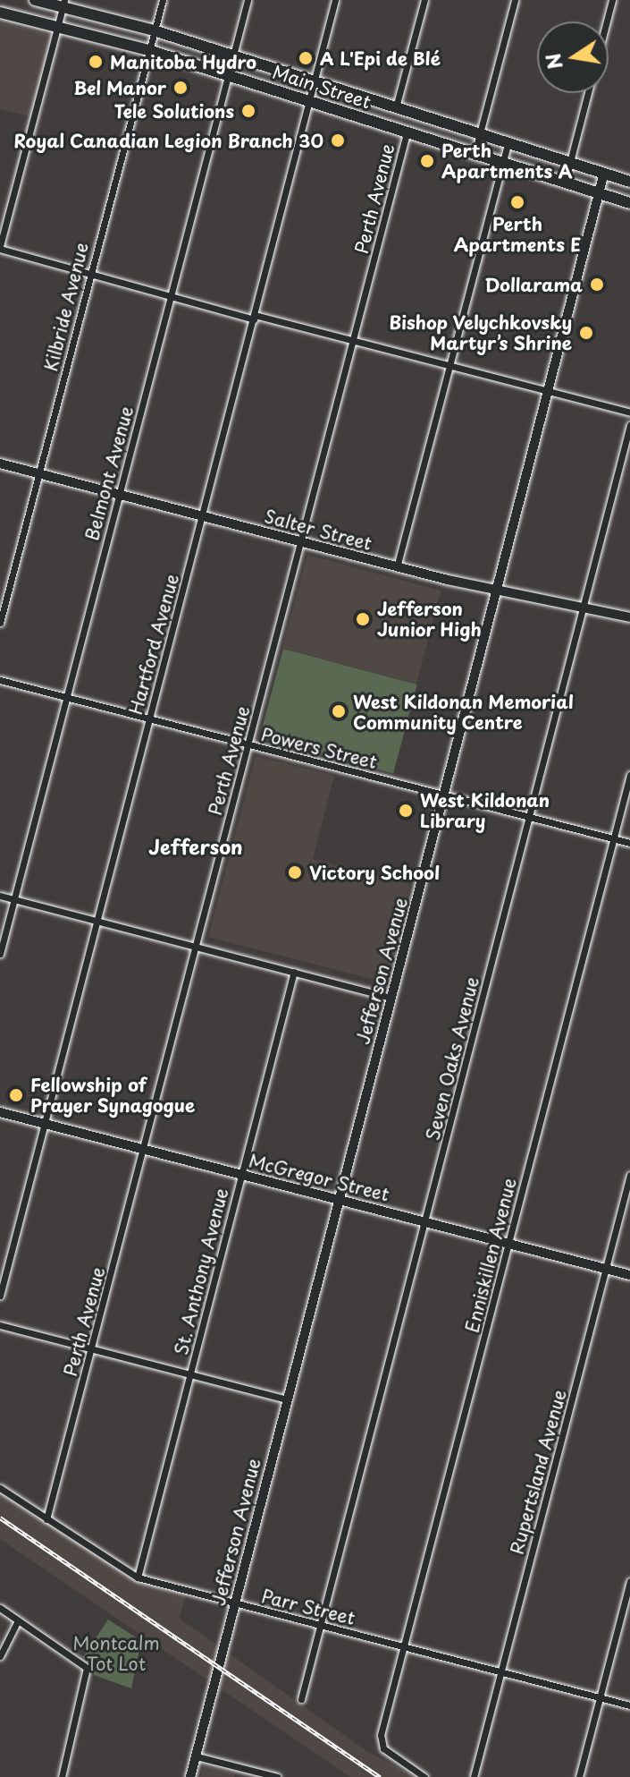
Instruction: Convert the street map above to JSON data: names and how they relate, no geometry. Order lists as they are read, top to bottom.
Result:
{
  "streets": {
    "main road": ["Main Street"],
    "street": [
      "Perth Avenue",
      "Kilbride Avenue",
      "Belmont Avenue",
      "Salter Street",
      "Hartford Avenue",
      "Powers Street",
      "Jefferson Avenue",
      "Seven Oaks Avenue",
      "McGregor Street",
      "Enniskillen Avenue",
      "St. Anthony Avenue",
      "Rupertsland Avenue",
      "Parr Street"
    ]
  },
  "crossings": [
    ["Main Street", "Perth Avenue"],
    ["Main Street", "Kilbride Avenue"],
    ["Main Street", "Belmont Avenue"],
    ["Main Street", "Hartford Avenue"],
    ["Main Street", "Jefferson Avenue"],
    ["Perth Avenue", "Salter Street"],
    ["Perth Avenue", "Powers Street"],
    ["Perth Avenue", "McGregor Street"],
    ["Perth Avenue", "Parr Street"],
    ["Kilbride Avenue", "Salter Street"],
    ["Belmont Avenue", "Salter Street"],
    ["Belmont Avenue", "Powers Street"],
    ["Salter Street", "Hartford Avenue"],
    ["Salter Street", "Jefferson Avenue"],
    ["Salter Street", "Seven Oaks Avenue"],
    ["Hartford Avenue", "Powers Street"],
    ["Hartford Avenue", "McGregor Street"],
    ["Powers Street", "Jefferson Avenue"],
    ["Powers Street", "Seven Oaks Avenue"],
    ["Powers Street", "Enniskillen Avenue"],
    ["Jefferson Avenue", "McGregor Street"],
    ["Jefferson Avenue", "Parr Street"],
    ["Seven Oaks Avenue", "McGregor Street"],
    ["Seven Oaks Avenue", "Parr Street"],
    ["McGregor Street", "Enniskillen Avenue"],
    ["McGregor Street", "St. Anthony Avenue"],
    ["McGregor Street", "Rupertsland Avenue"],
    ["Enniskillen Avenue", "Parr Street"],
    ["St. Anthony Avenue", "Parr Street"],
    ["Rupertsland Avenue", "Parr Street"]
  ],
  "districts": ["Jefferson"],
  "parks": ["Montcalm Tot Lot"],
  "places": [
    "A L'Epi de Blé",
    "Manitoba Hydro",
    "Bel Manor",
    "Tele Solutions",
    "Royal Canadian Legion Branch 30",
    "Perth Apartments A",
    "Perth Apartments E",
    "Dollarama",
    "Bishop Velychkovsky Martyr’s Shrine",
    "Jefferson Junior High",
    "West Kildonan Memorial Community Centre",
    "West Kildonan Library",
    "Victory School",
    "Fellowship of Prayer Synagogue"
  ],
  "north": "left"
}
